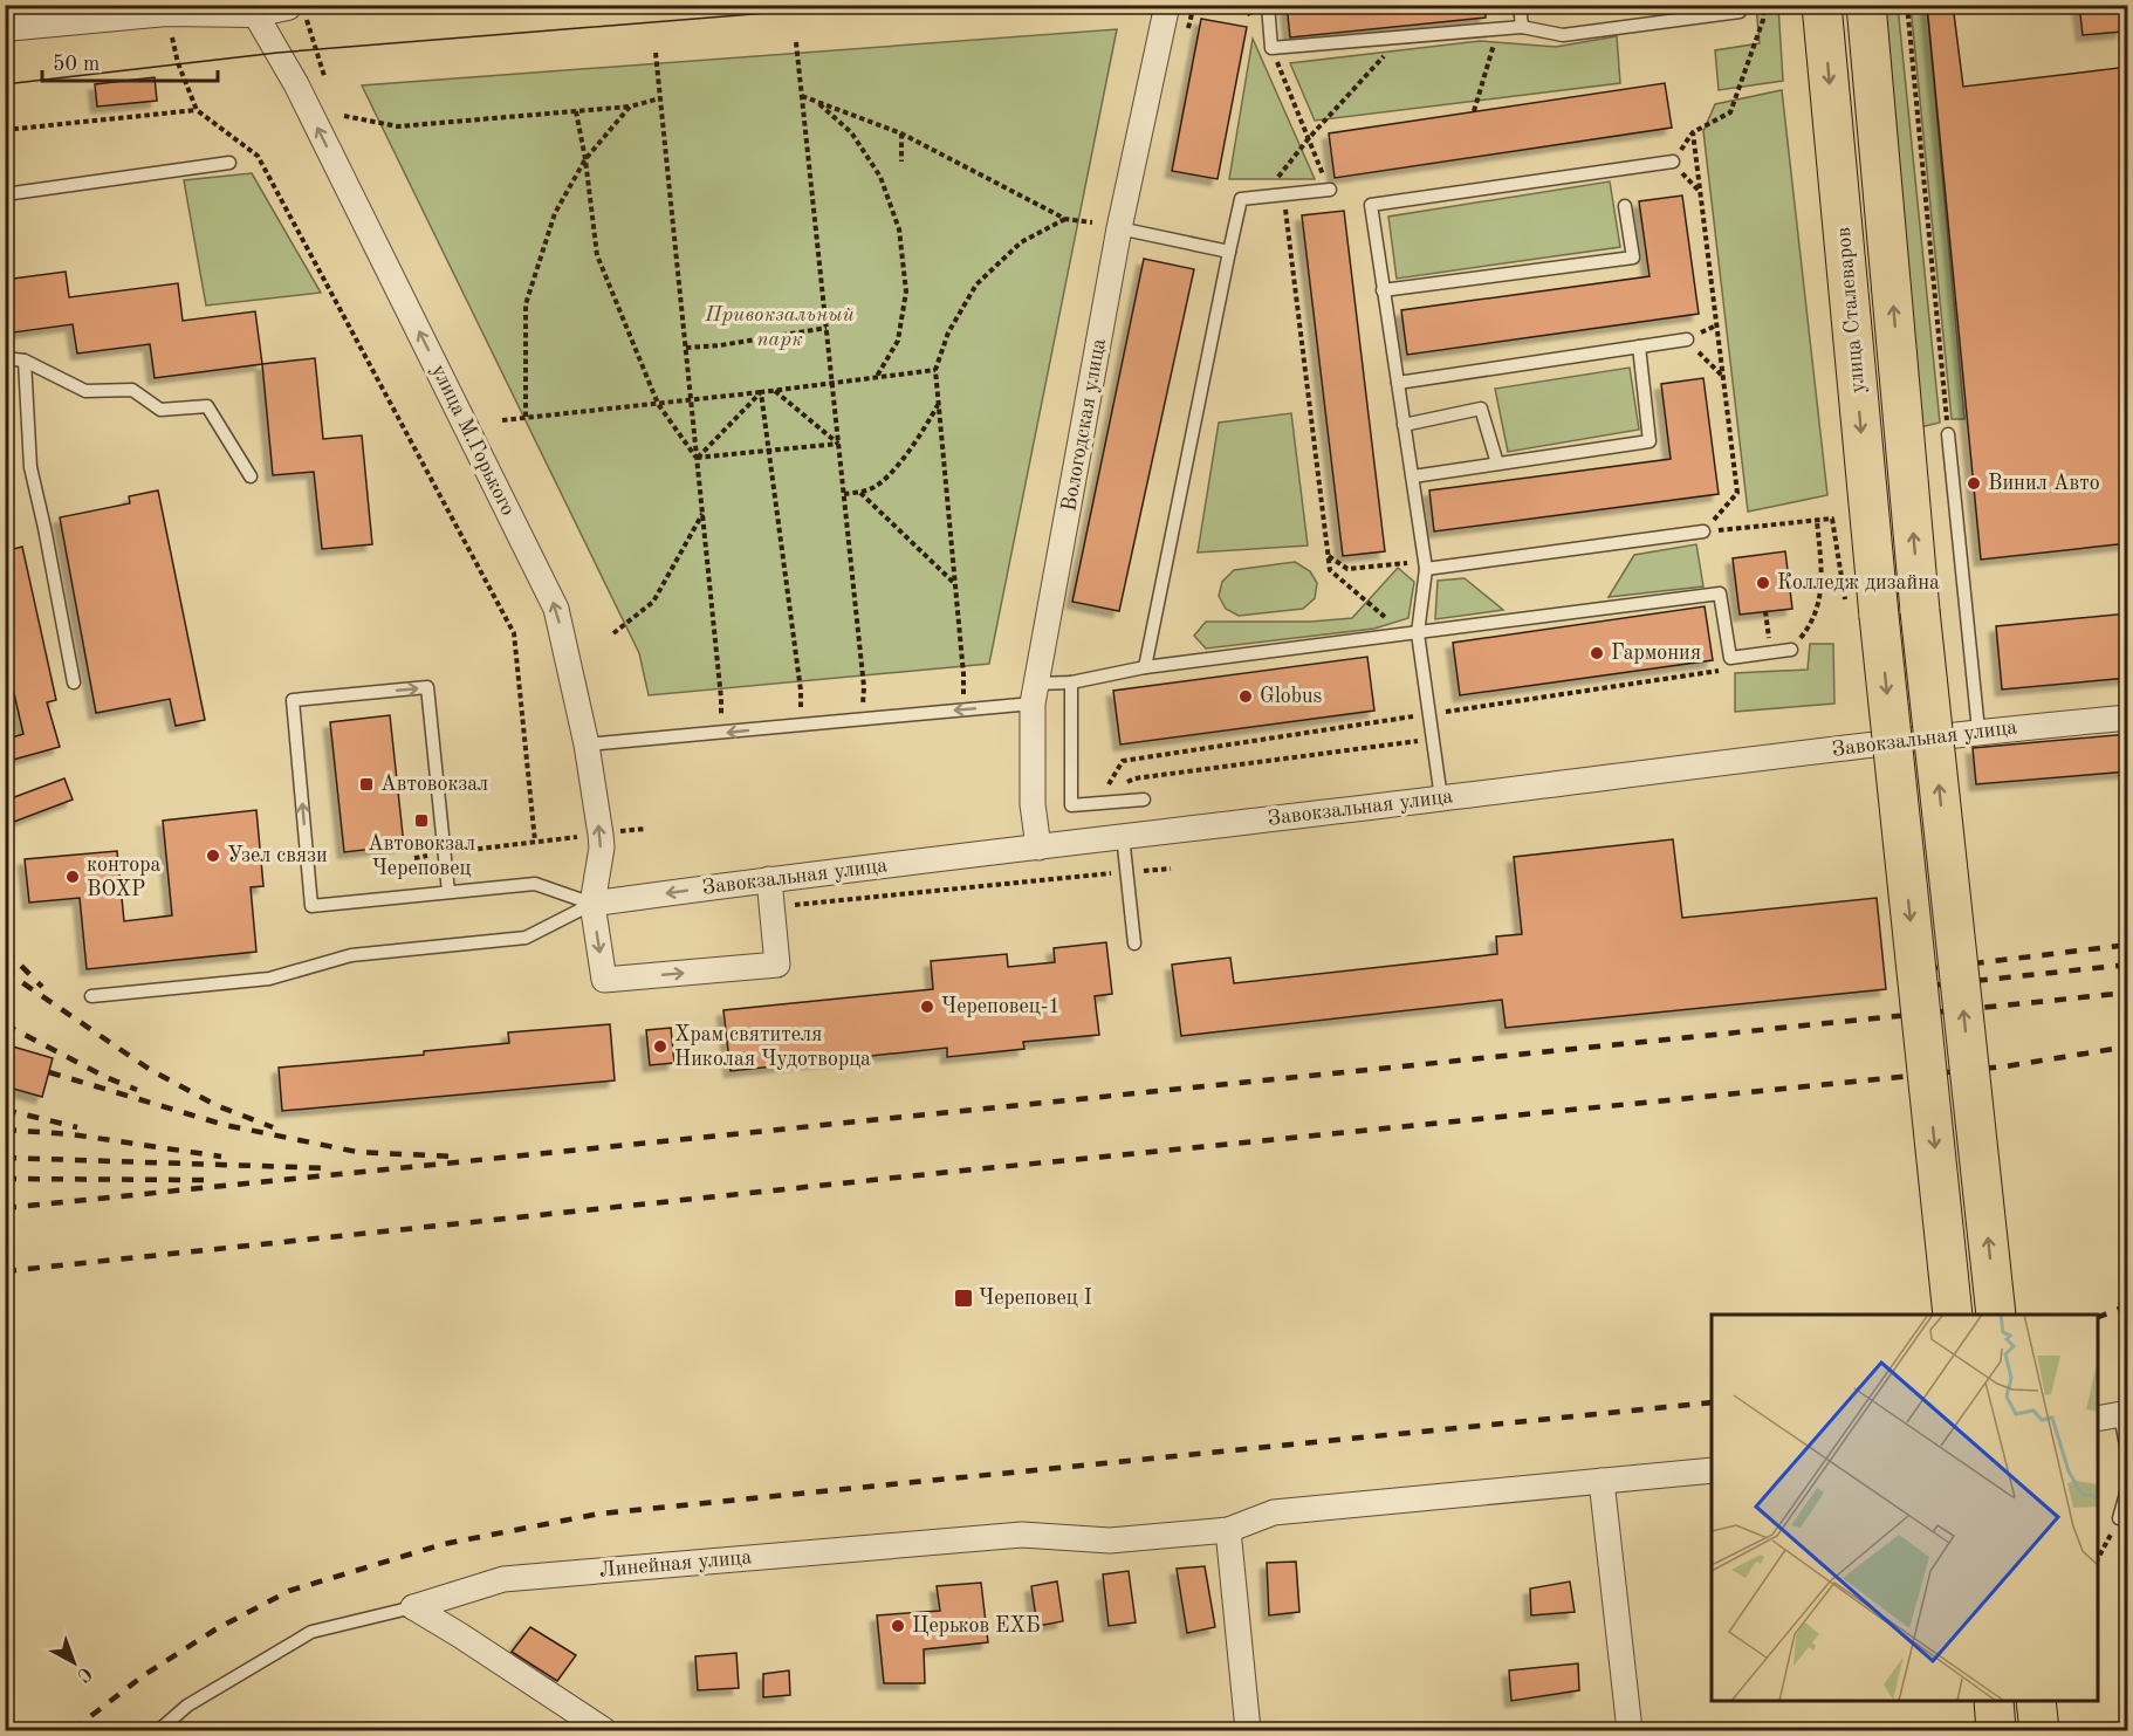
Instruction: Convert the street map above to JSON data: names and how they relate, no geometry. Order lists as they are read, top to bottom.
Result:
{
  "streets": {
    "main road": ["улица Сталеваров"],
    "street": [
      "Вологодская улица",
      "улица М.Горького",
      "Завокзальная улица",
      "Линейная улица"
    ]
  },
  "crossings": [
    ["Вологодская улица", "Завокзальная улица"],
    ["улица М.Горького", "Завокзальная улица"]
  ],
  "parks": ["Привокзальный парк"],
  "places": {
    "other": [
      "Винил Авто",
      "Колледж дизайна",
      "Гармония",
      "Globus",
      "Узел связи",
      "контора ВОХР",
      "Череповец-1",
      "Храм святителя Николая Чудотворца",
      "Церьков ЕХБ"
    ],
    "transit": ["Автовокзал", "Автовокзал Череповец", "Череповец I"]
  },
  "scale_bar": "50 m",
  "north": "bottom right"
}
